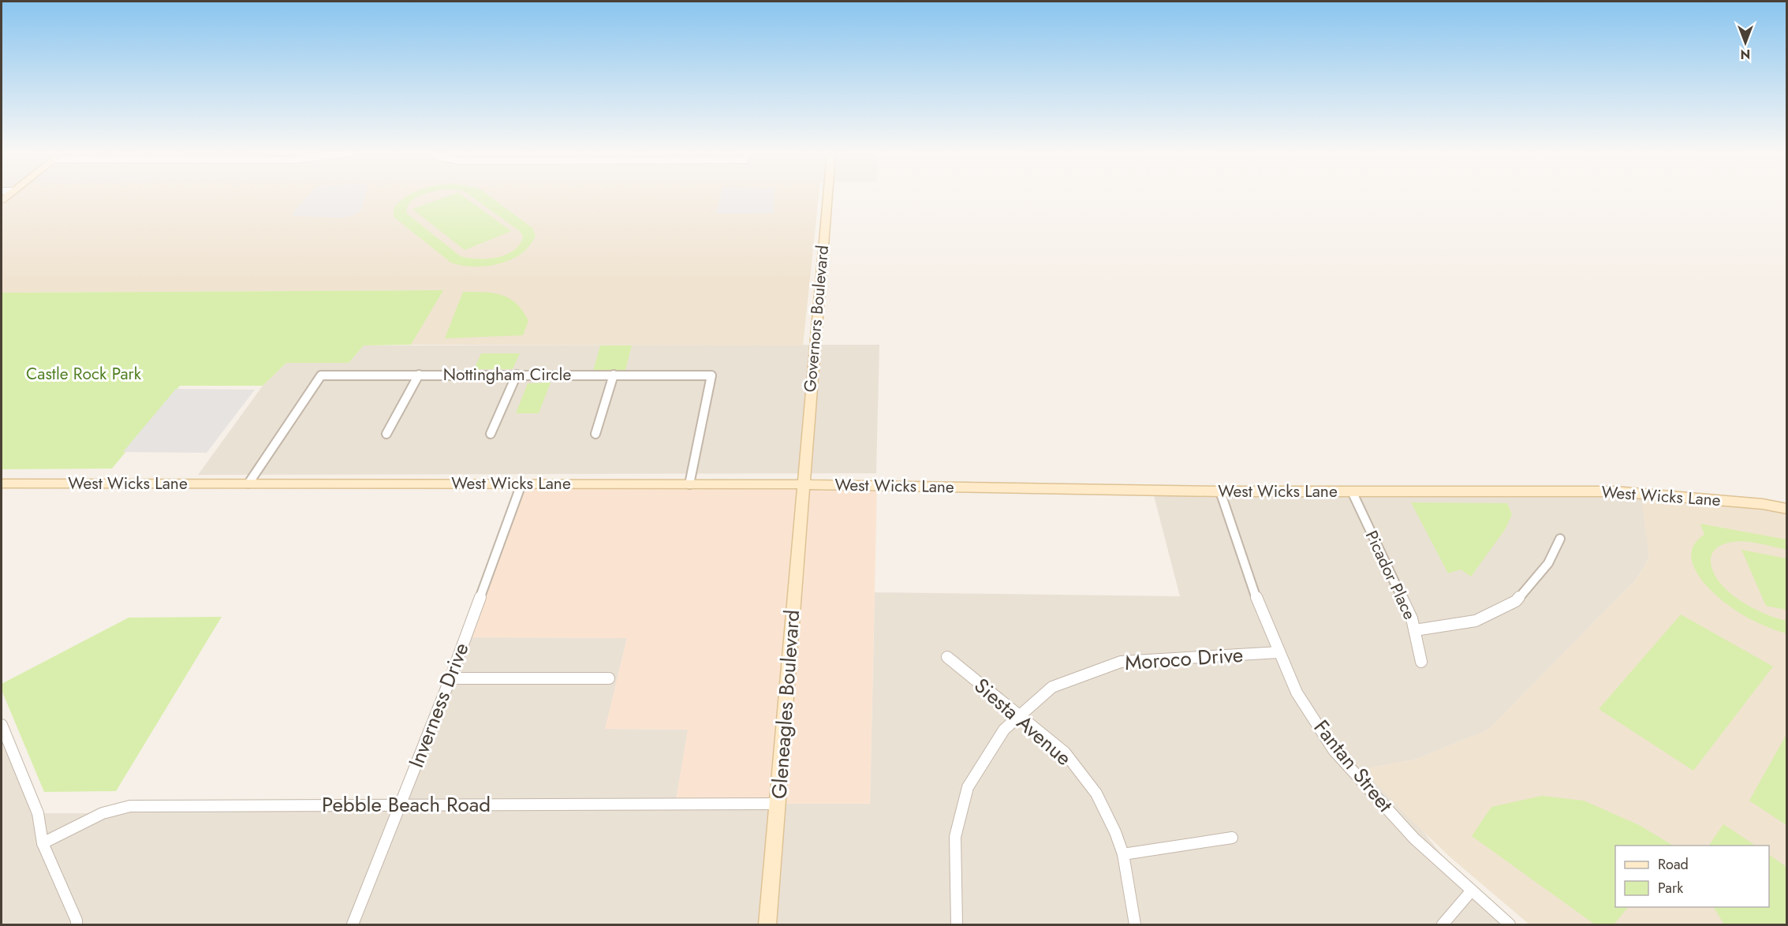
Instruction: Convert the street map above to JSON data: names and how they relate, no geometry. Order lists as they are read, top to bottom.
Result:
{
  "streets": {
    "main road": ["Governors Boulevard", "West Wicks Lane", "Gleneagles Boulevard"],
    "street": [
      "Nottingham Circle",
      "Picador Place",
      "Moroco Drive",
      "Inverness Drive",
      "Siesta Avenue",
      "Fantan Street",
      "Pebble Beach Road"
    ]
  },
  "crossings": [
    ["Governors Boulevard", "West Wicks Lane"],
    ["Governors Boulevard", "Gleneagles Boulevard"],
    ["Nottingham Circle", "West Wicks Lane"],
    ["West Wicks Lane", "Picador Place"],
    ["West Wicks Lane", "Gleneagles Boulevard"],
    ["West Wicks Lane", "Inverness Drive"],
    ["West Wicks Lane", "Fantan Street"],
    ["Moroco Drive", "Siesta Avenue"],
    ["Moroco Drive", "Fantan Street"],
    ["Gleneagles Boulevard", "Pebble Beach Road"],
    ["Inverness Drive", "Pebble Beach Road"]
  ],
  "parks": ["Castle Rock Park"],
  "legend": ["Road", "Park"],
  "north": "bottom"
}
